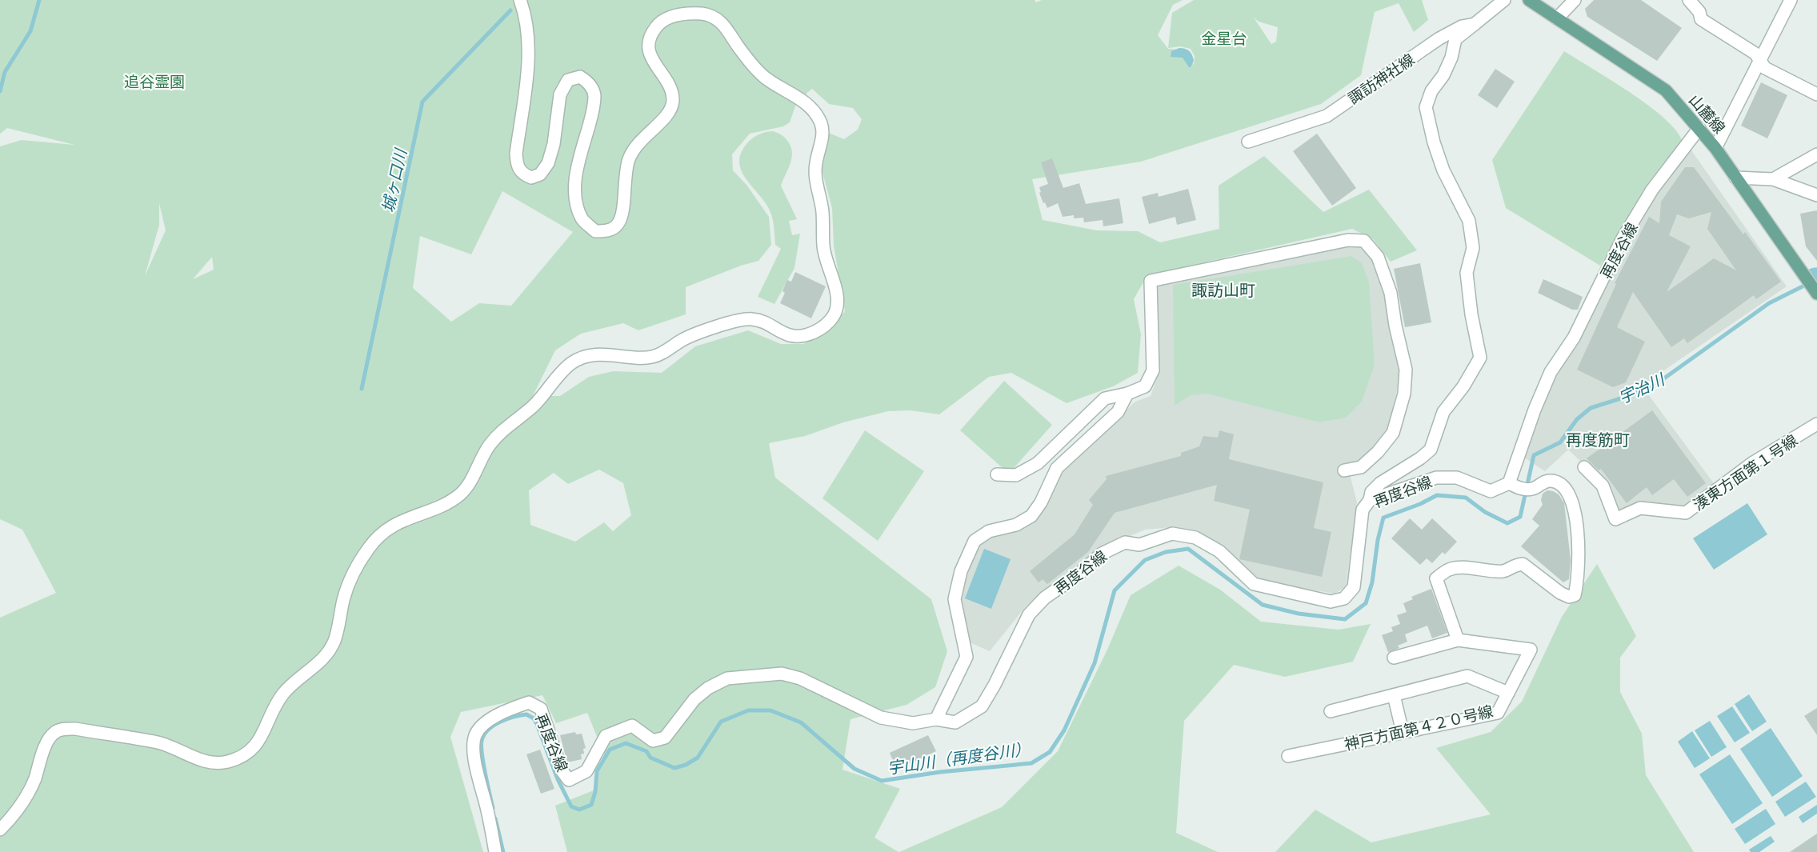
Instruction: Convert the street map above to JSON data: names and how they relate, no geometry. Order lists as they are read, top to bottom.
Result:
{
  "streets": {
    "main road": ["山麓線"],
    "street": [
      "諏訪神社線",
      "再度谷線",
      "湊東方面第１号線",
      "神戸方面第４２０号線"
    ]
  },
  "crossings": [
    ["山麓線", "再度谷線"]
  ],
  "districts": ["諏訪山町", "再度筋町"],
  "water": ["城ヶ口川", "宇治川", "宇山川（再度谷川）"],
  "parks": ["金星台", "追谷霊園"]
}
